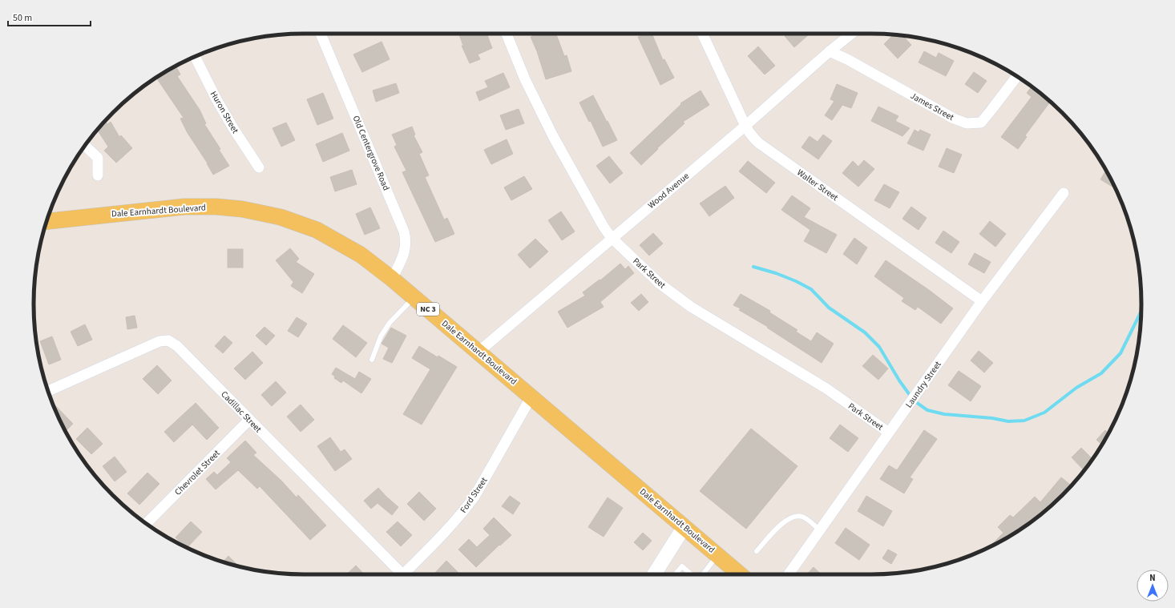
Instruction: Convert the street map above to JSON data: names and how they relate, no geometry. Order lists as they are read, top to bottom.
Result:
{
  "streets": {
    "main road": ["Dale Earnhardt Boulevard", "NC 3"],
    "street": [
      "James Street",
      "Huron Street",
      "Old Centergrove Road",
      "Walter Street",
      "Wood Avenue",
      "Park Street",
      "Laundry Street",
      "Cadillac Street",
      "Chevrolet Street",
      "Ford Street"
    ]
  },
  "crossings": [
    ["James Street", "Wood Avenue"],
    ["Old Centergrove Road", "Dale Earnhardt Boulevard"],
    ["Walter Street", "Wood Avenue"],
    ["Walter Street", "Laundry Street"],
    ["Wood Avenue", "Dale Earnhardt Boulevard"],
    ["Wood Avenue", "Park Street"],
    ["Dale Earnhardt Boulevard", "Ford Street"],
    ["Park Street", "Laundry Street"],
    ["Cadillac Street", "Chevrolet Street"]
  ],
  "scale_bar": "50 m",
  "north": "top"
}
